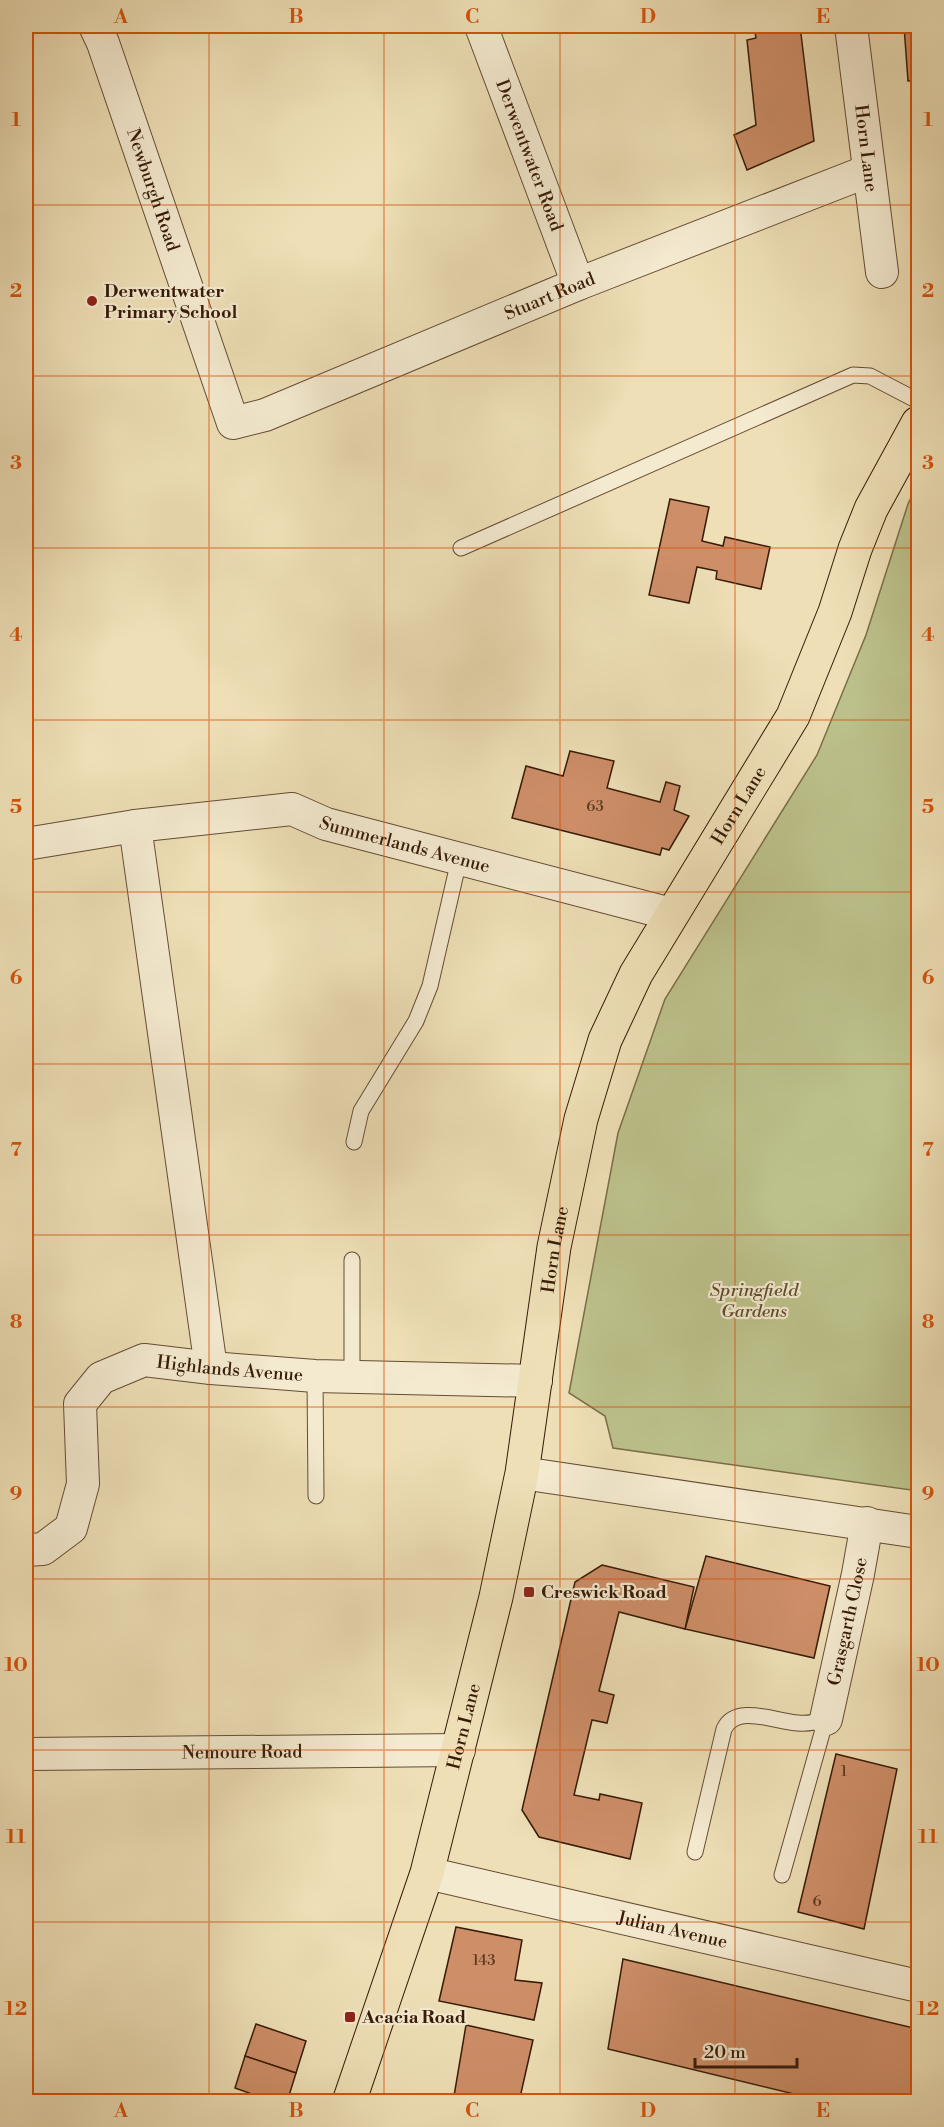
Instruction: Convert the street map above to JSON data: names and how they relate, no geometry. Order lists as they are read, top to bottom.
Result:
{
  "streets": {
    "main road": ["Horn Lane"],
    "street": [
      "Derwentwater Road",
      "Newburgh Road",
      "Stuart Road",
      "Summerlands Avenue",
      "Highlands Avenue",
      "Grasgarth Close",
      "Nemoure Road",
      "Julian Avenue"
    ]
  },
  "crossings": [
    ["Horn Lane", "Stuart Road"],
    ["Horn Lane", "Summerlands Avenue"],
    ["Horn Lane", "Highlands Avenue"],
    ["Horn Lane", "Nemoure Road"],
    ["Horn Lane", "Julian Avenue"],
    ["Derwentwater Road", "Stuart Road"],
    ["Newburgh Road", "Stuart Road"]
  ],
  "parks": ["Springfield Gardens"],
  "places": {
    "other": ["Derwentwater Primary School"],
    "transit": ["Creswick Road", "Acacia Road"]
  },
  "house_numbers": [
    "63",
    "1",
    "6",
    "143"
  ],
  "scale_bar": "20 m",
  "grid": {
    "columns": [
      "A",
      "B",
      "C",
      "D",
      "E"
    ],
    "rows": [
      "1",
      "2",
      "3",
      "4",
      "5",
      "6",
      "7",
      "8",
      "9",
      "10",
      "11",
      "12"
    ]
  }
}
